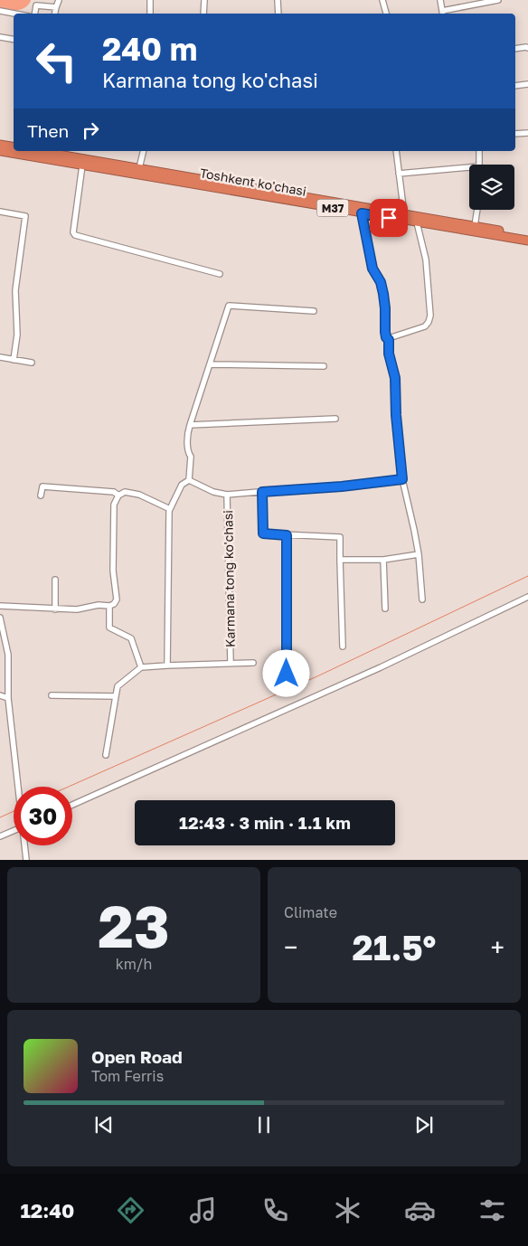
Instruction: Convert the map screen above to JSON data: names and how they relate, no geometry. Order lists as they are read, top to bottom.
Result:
{
  "streets": {
    "highway": ["Toshkent ko'chasi", "M37"],
    "street": ["Karmana tong ko'chasi"]
  },
  "page": {
    "turn": ["240 m", "Karmana tong ko'chasi"],
    "then": "Then",
    "limit": "30",
    "trip": "12:43 · 3 min · 1.1 km",
    "tile": [
      ["23", "km/h"],
      "Climate"
    ],
    "heat": ["−", "21.5°", "+"],
    "song": ["Open Road", "Tom Ferris"],
    "tabs": "12:40"
  }
}
